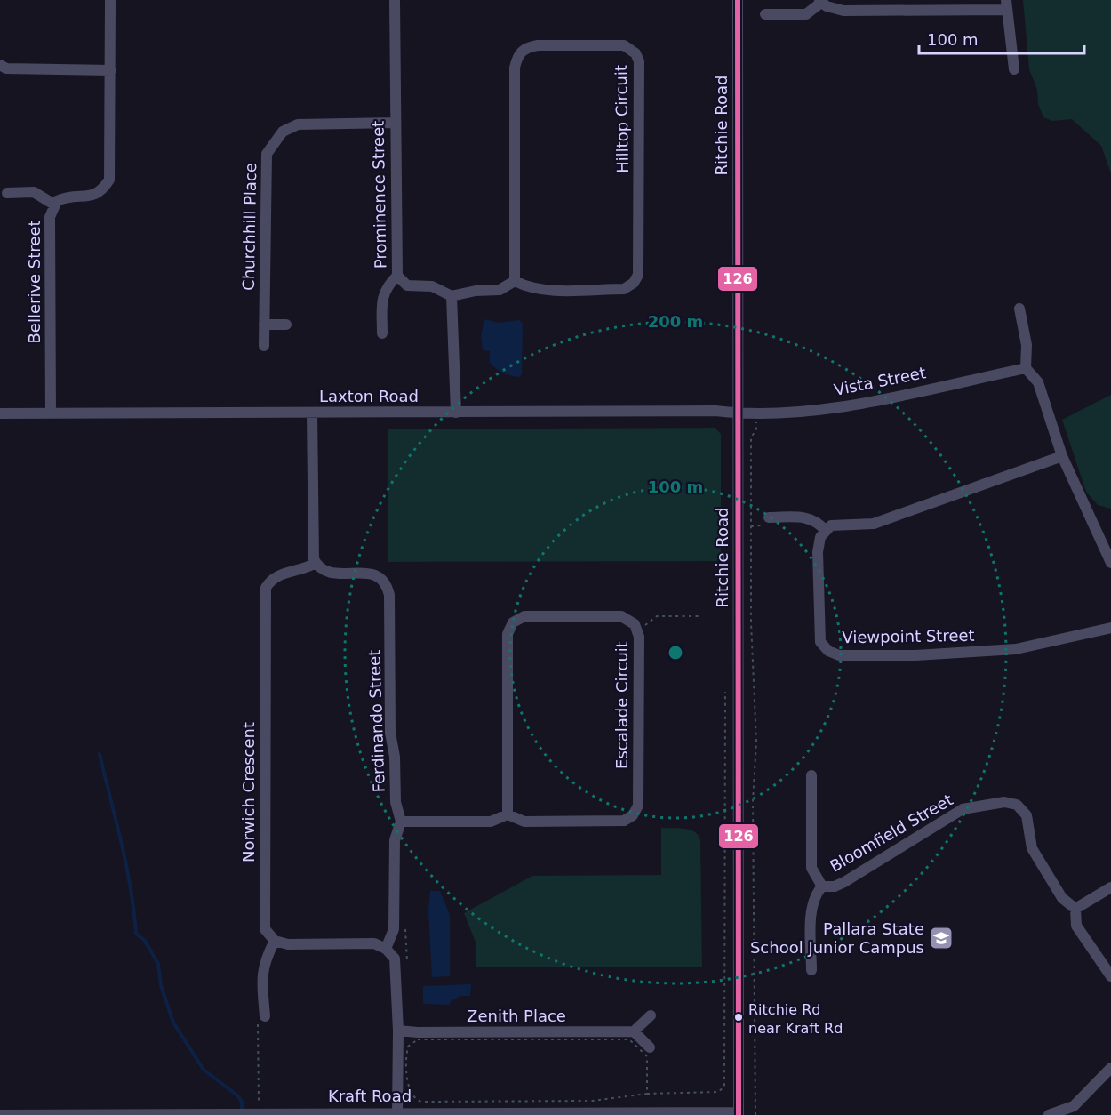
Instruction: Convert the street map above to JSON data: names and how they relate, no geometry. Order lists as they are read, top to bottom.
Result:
{
  "streets": {
    "street": [
      "Hilltop Circuit",
      "Ritchie Road",
      "Prominence Street",
      "Churchhill Place",
      "Bellerive Street",
      "Vista Street",
      "Laxton Road",
      "Viewpoint Street",
      "Escalade Circuit",
      "Ferdinando Street",
      "Norwich Crescent",
      "Bloomfield Street",
      "Zenith Place",
      "Kraft Road"
    ]
  },
  "crossings": [
    ["Ritchie Road", "Vista Street"],
    ["Ritchie Road", "Laxton Road"],
    ["Ritchie Road", "Kraft Road"],
    ["Prominence Street", "Churchhill Place"],
    ["Bellerive Street", "Laxton Road"],
    ["Vista Street", "Laxton Road"],
    ["Ferdinando Street", "Norwich Crescent"]
  ],
  "places": {
    "school or university": ["Pallara State School Junior Campus"],
    "other": ["Ritchie Rd near Kraft Rd"]
  },
  "lines": ["transit line 126"],
  "scale_bar": "100 m",
  "rings": ["200 m", "100 m"]
}
